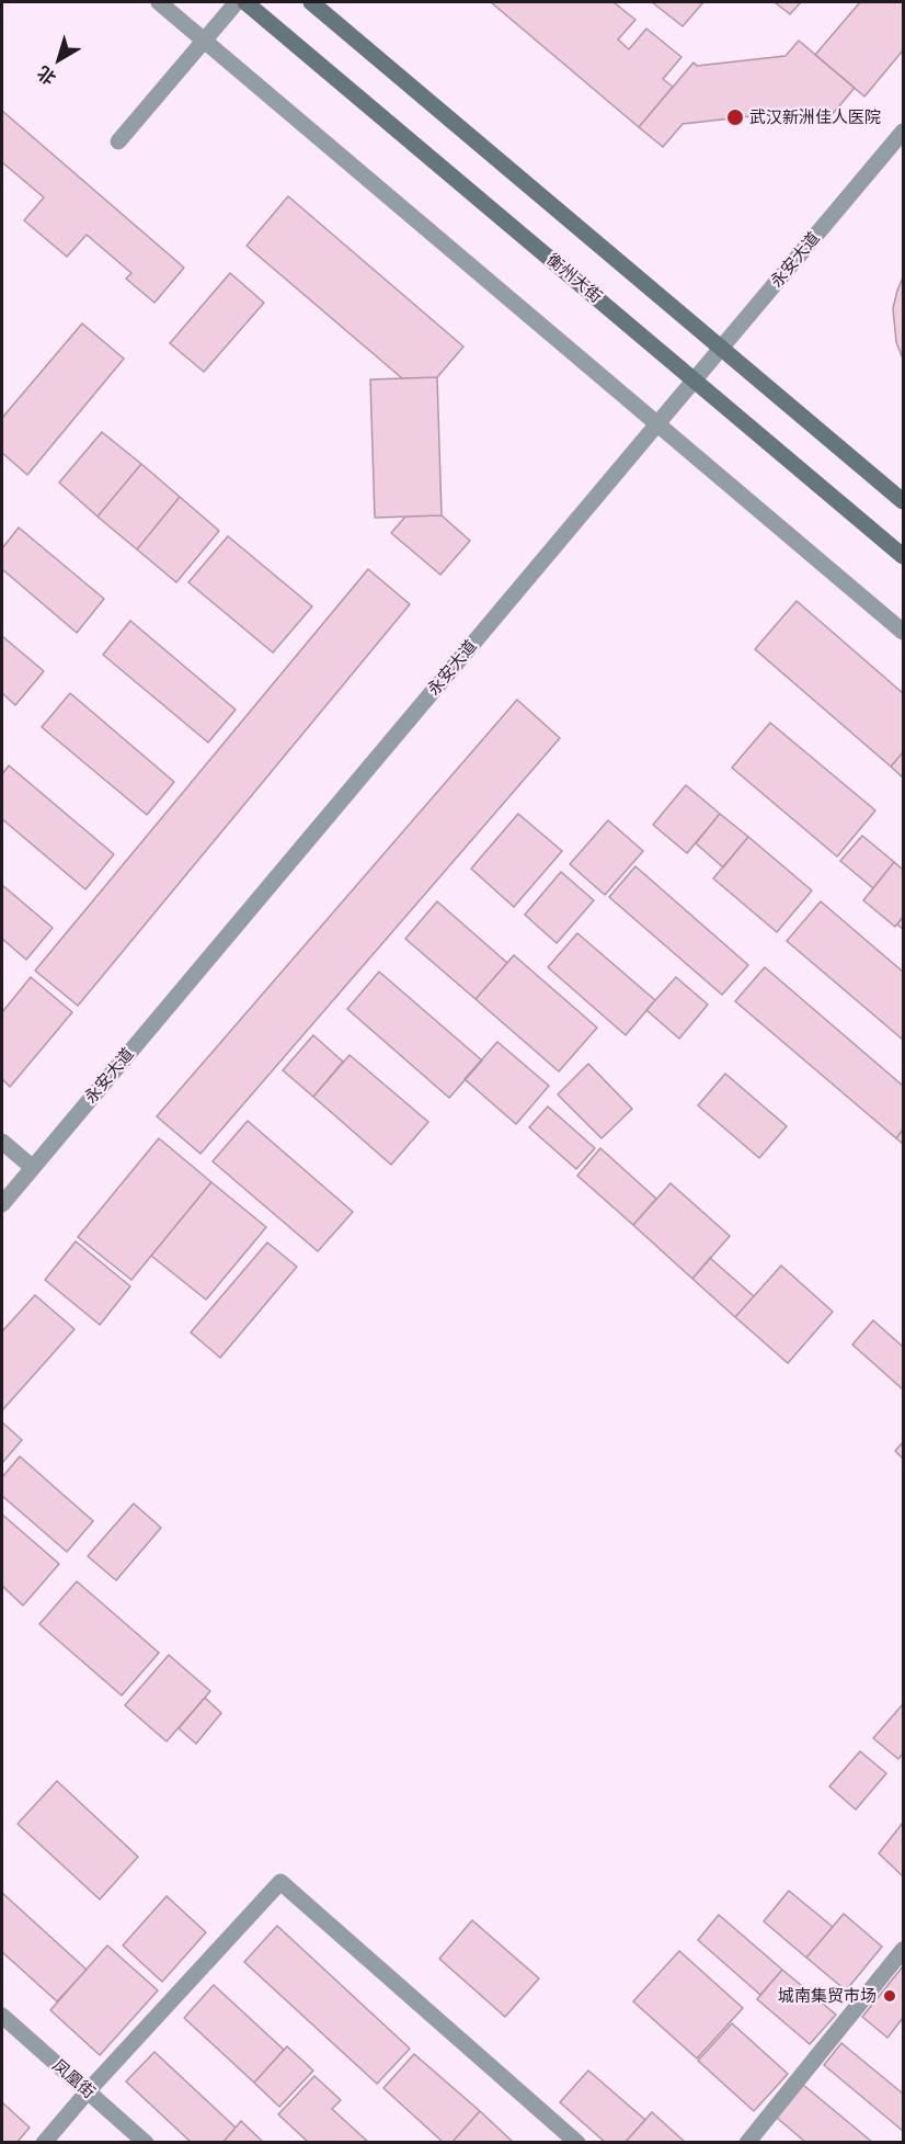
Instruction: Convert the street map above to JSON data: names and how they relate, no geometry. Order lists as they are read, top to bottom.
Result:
{
  "streets": {
    "main road": ["衡州大街"],
    "street": ["永安大道", "凤凰街"]
  },
  "crossings": [
    ["永安大道", "衡州大街"]
  ],
  "places": ["武汉新洲佳人医院", "城南集贸市场"],
  "north": "bottom left"
}
